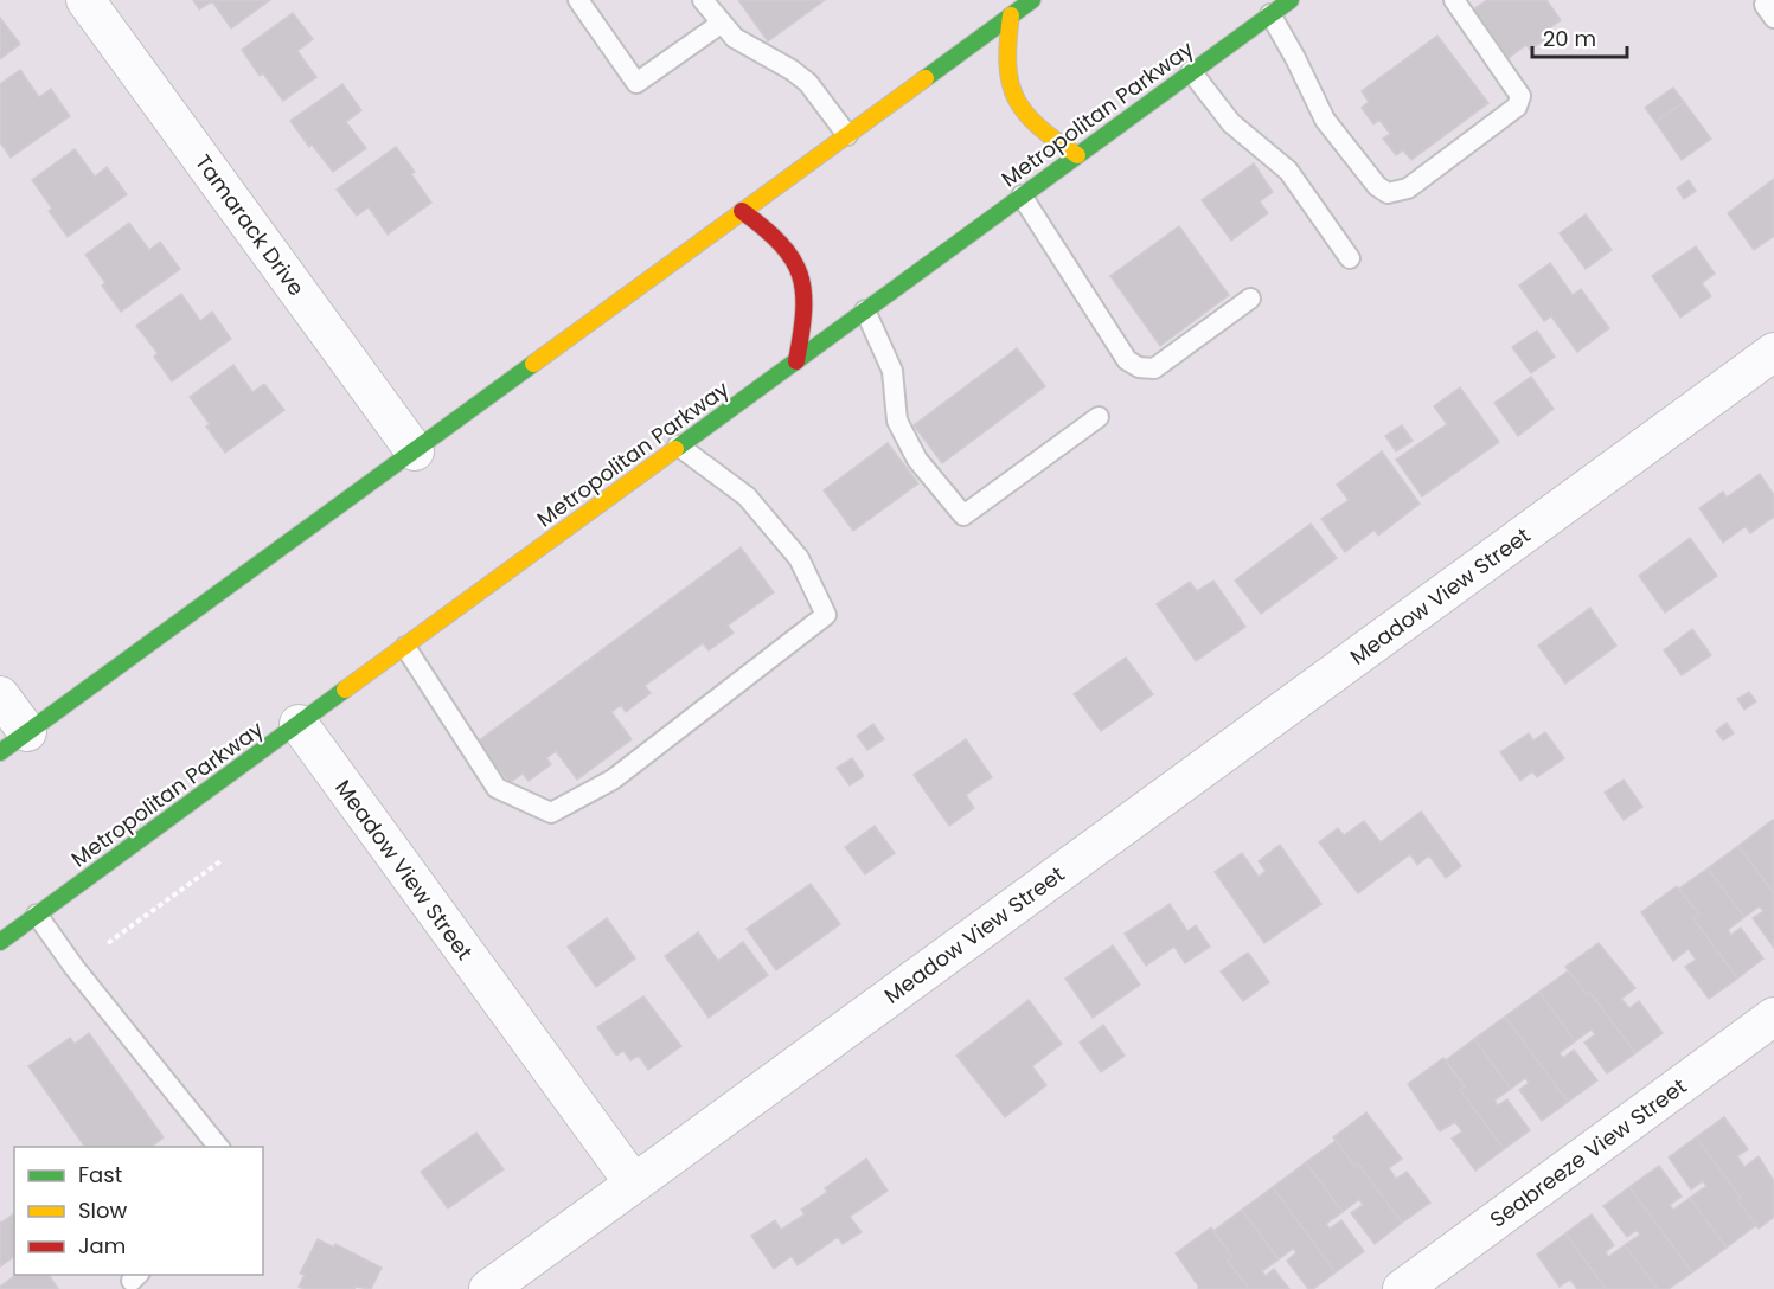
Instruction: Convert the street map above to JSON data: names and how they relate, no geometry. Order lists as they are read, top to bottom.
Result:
{
  "streets": {
    "main road": ["Metropolitan Parkway"],
    "street": ["Tamarack Drive", "Meadow View Street", "Seabreeze View Street"]
  },
  "crossings": [
    ["Metropolitan Parkway", "Meadow View Street"]
  ],
  "legend": ["Fast", "Slow", "Jam"],
  "scale_bar": "20 m"
}
